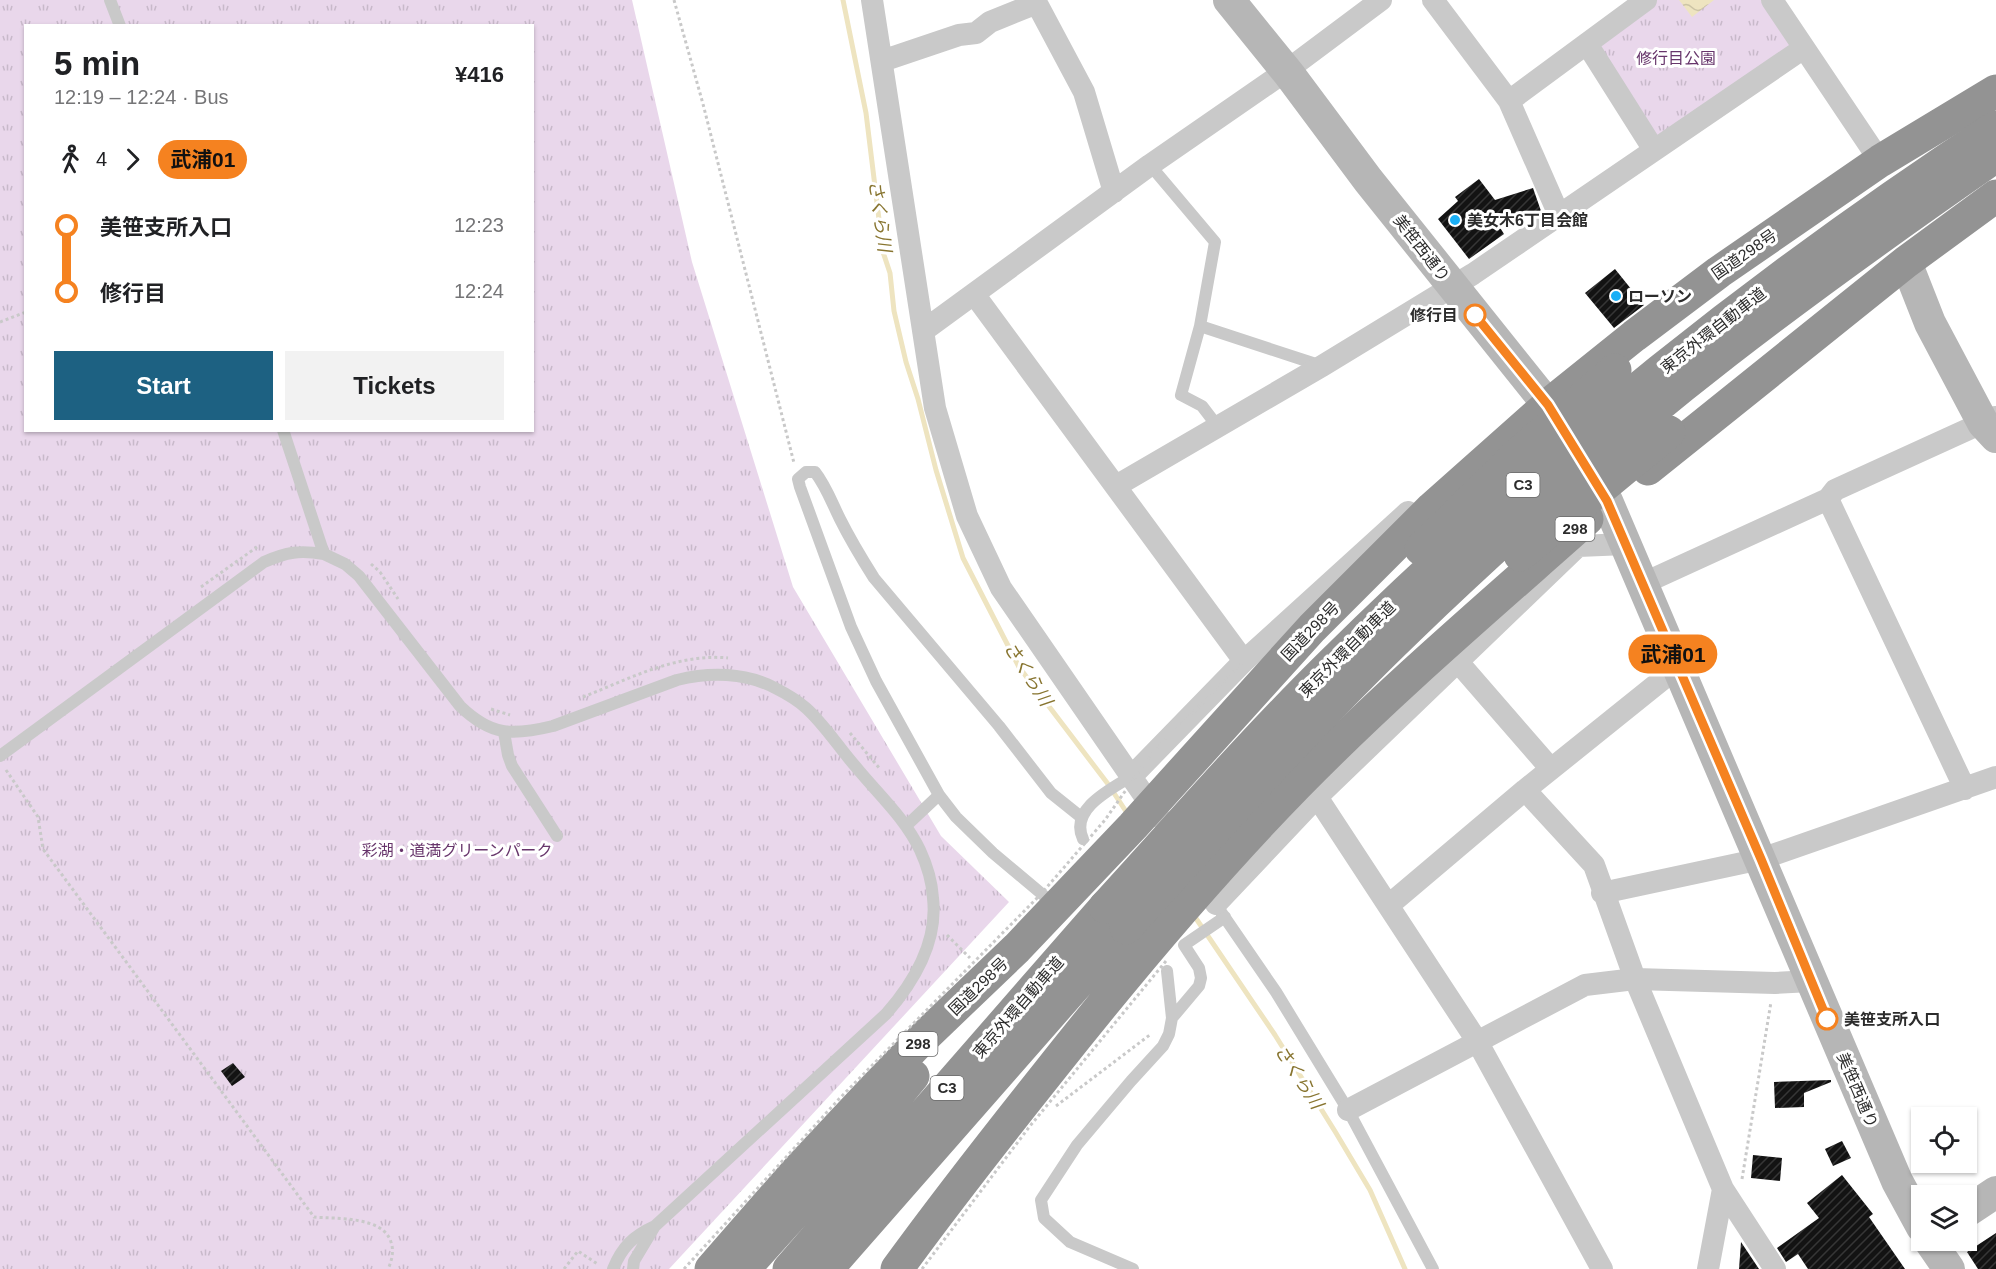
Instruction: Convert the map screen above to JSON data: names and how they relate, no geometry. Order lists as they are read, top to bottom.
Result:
{
  "streets": {
    "highway": [
      "国道298号",
      "東京外環自動車道",
      "C3",
      "298"
    ],
    "street": ["美笹西通り"]
  },
  "crossings": [
    ["美笹西通り", "国道298号"],
    ["美笹西通り", "298"]
  ],
  "water": ["さくら川"],
  "parks": ["修行目公園", "彩湖・道満グリーンパーク"],
  "places": [
    "美女木6丁目会館",
    "ローソン",
    "修行目",
    "美笹支所入口"
  ],
  "lines": ["bus line 武浦01"],
  "page": {
    "on_map": "武浦01",
    "heading": ["5 min", "12:19 – 12:24 · Bus", "¥416"],
    "legs": ["4", "武浦01"],
    "list": [
      {
        "name": "美笹支所入口",
        "value": "12:23"
      },
      {
        "name": "修行目",
        "value": "12:24"
      }
    ],
    "buttons": ["Start", "Tickets"]
  }
}
